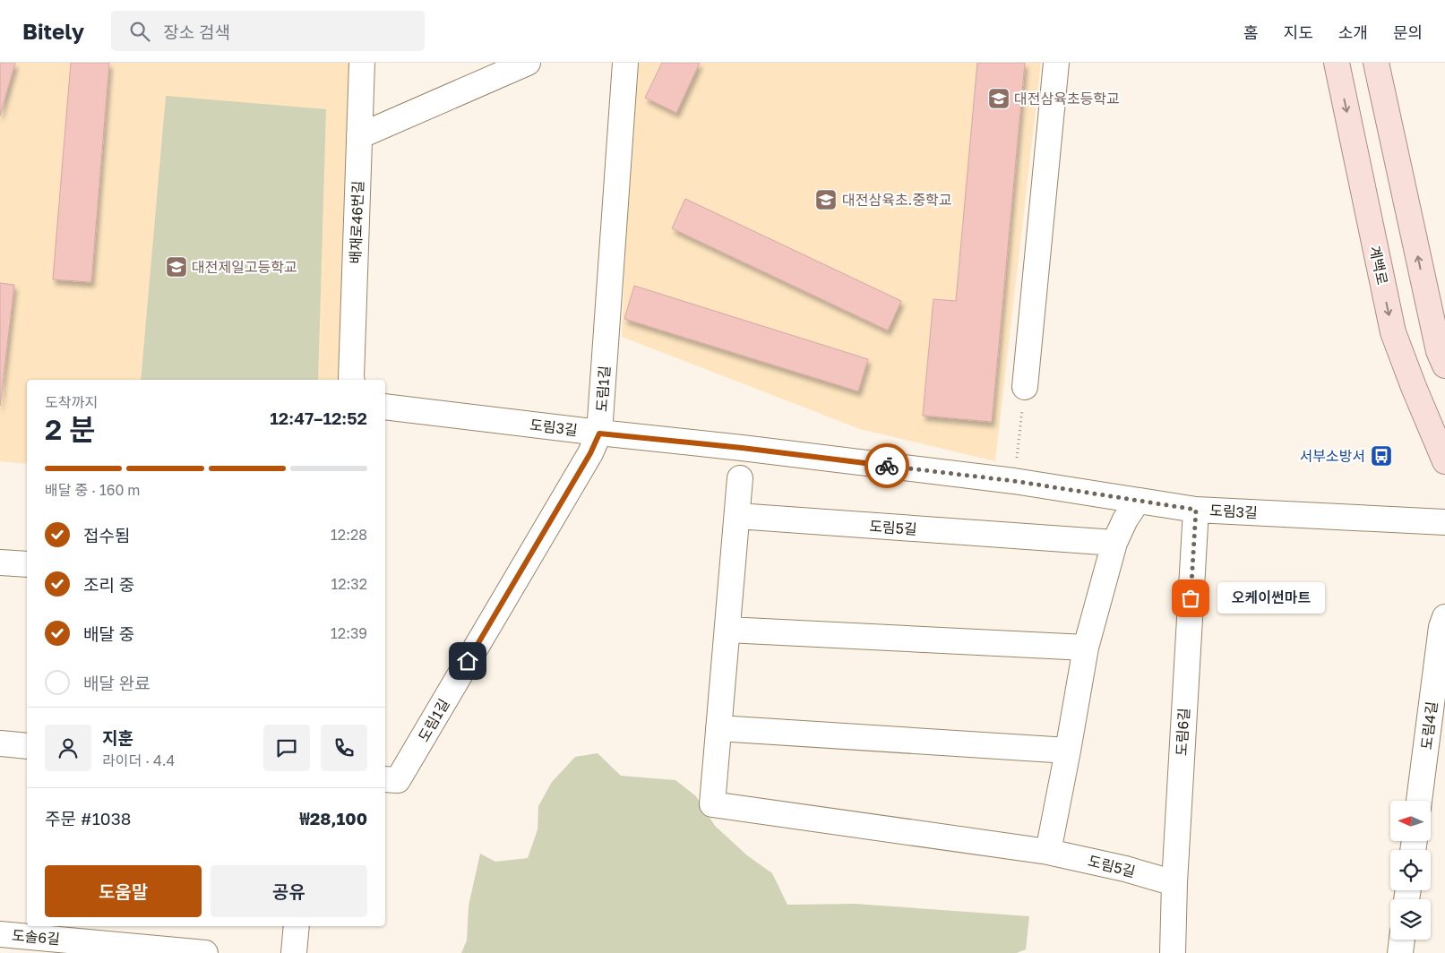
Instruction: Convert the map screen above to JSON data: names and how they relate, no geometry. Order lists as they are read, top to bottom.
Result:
{
  "streets": {
    "main road": ["계백로"],
    "street": [
      "배재로46번길",
      "도림1길",
      "도림3길",
      "도림5길",
      "도림4길",
      "도림6길",
      "도솔6길"
    ]
  },
  "crossings": [
    ["도림1길", "도림3길"],
    ["도림3길", "도림6길"],
    ["도림5길", "도림6길"]
  ],
  "places": {
    "school or university": ["대전삼육초등학교", "대전삼육초.중학교", "대전제일고등학교"],
    "bus stop": ["서부소방서"],
    "other": ["오케이썬마트"]
  },
  "north": "left",
  "page": {
    "header": "Bitely",
    "search": "장소 검색",
    "nav": [
      "홈",
      "지도",
      "소개",
      "문의"
    ],
    "heading": ["2 분", "도착까지", "12:47–12:52"],
    "panel": [
      "지훈",
      "라이더 · 4.4",
      "주문 #1038",
      "₩28,100"
    ],
    "bar": "배달 중 · 160 m",
    "list": [
      ["접수됨", "12:28"],
      ["조리 중", "12:32"],
      ["배달 중", "12:39"],
      "배달 완료"
    ],
    "bubble": "오케이썬마트",
    "buttons": ["도움말", "공유"]
  }
}
